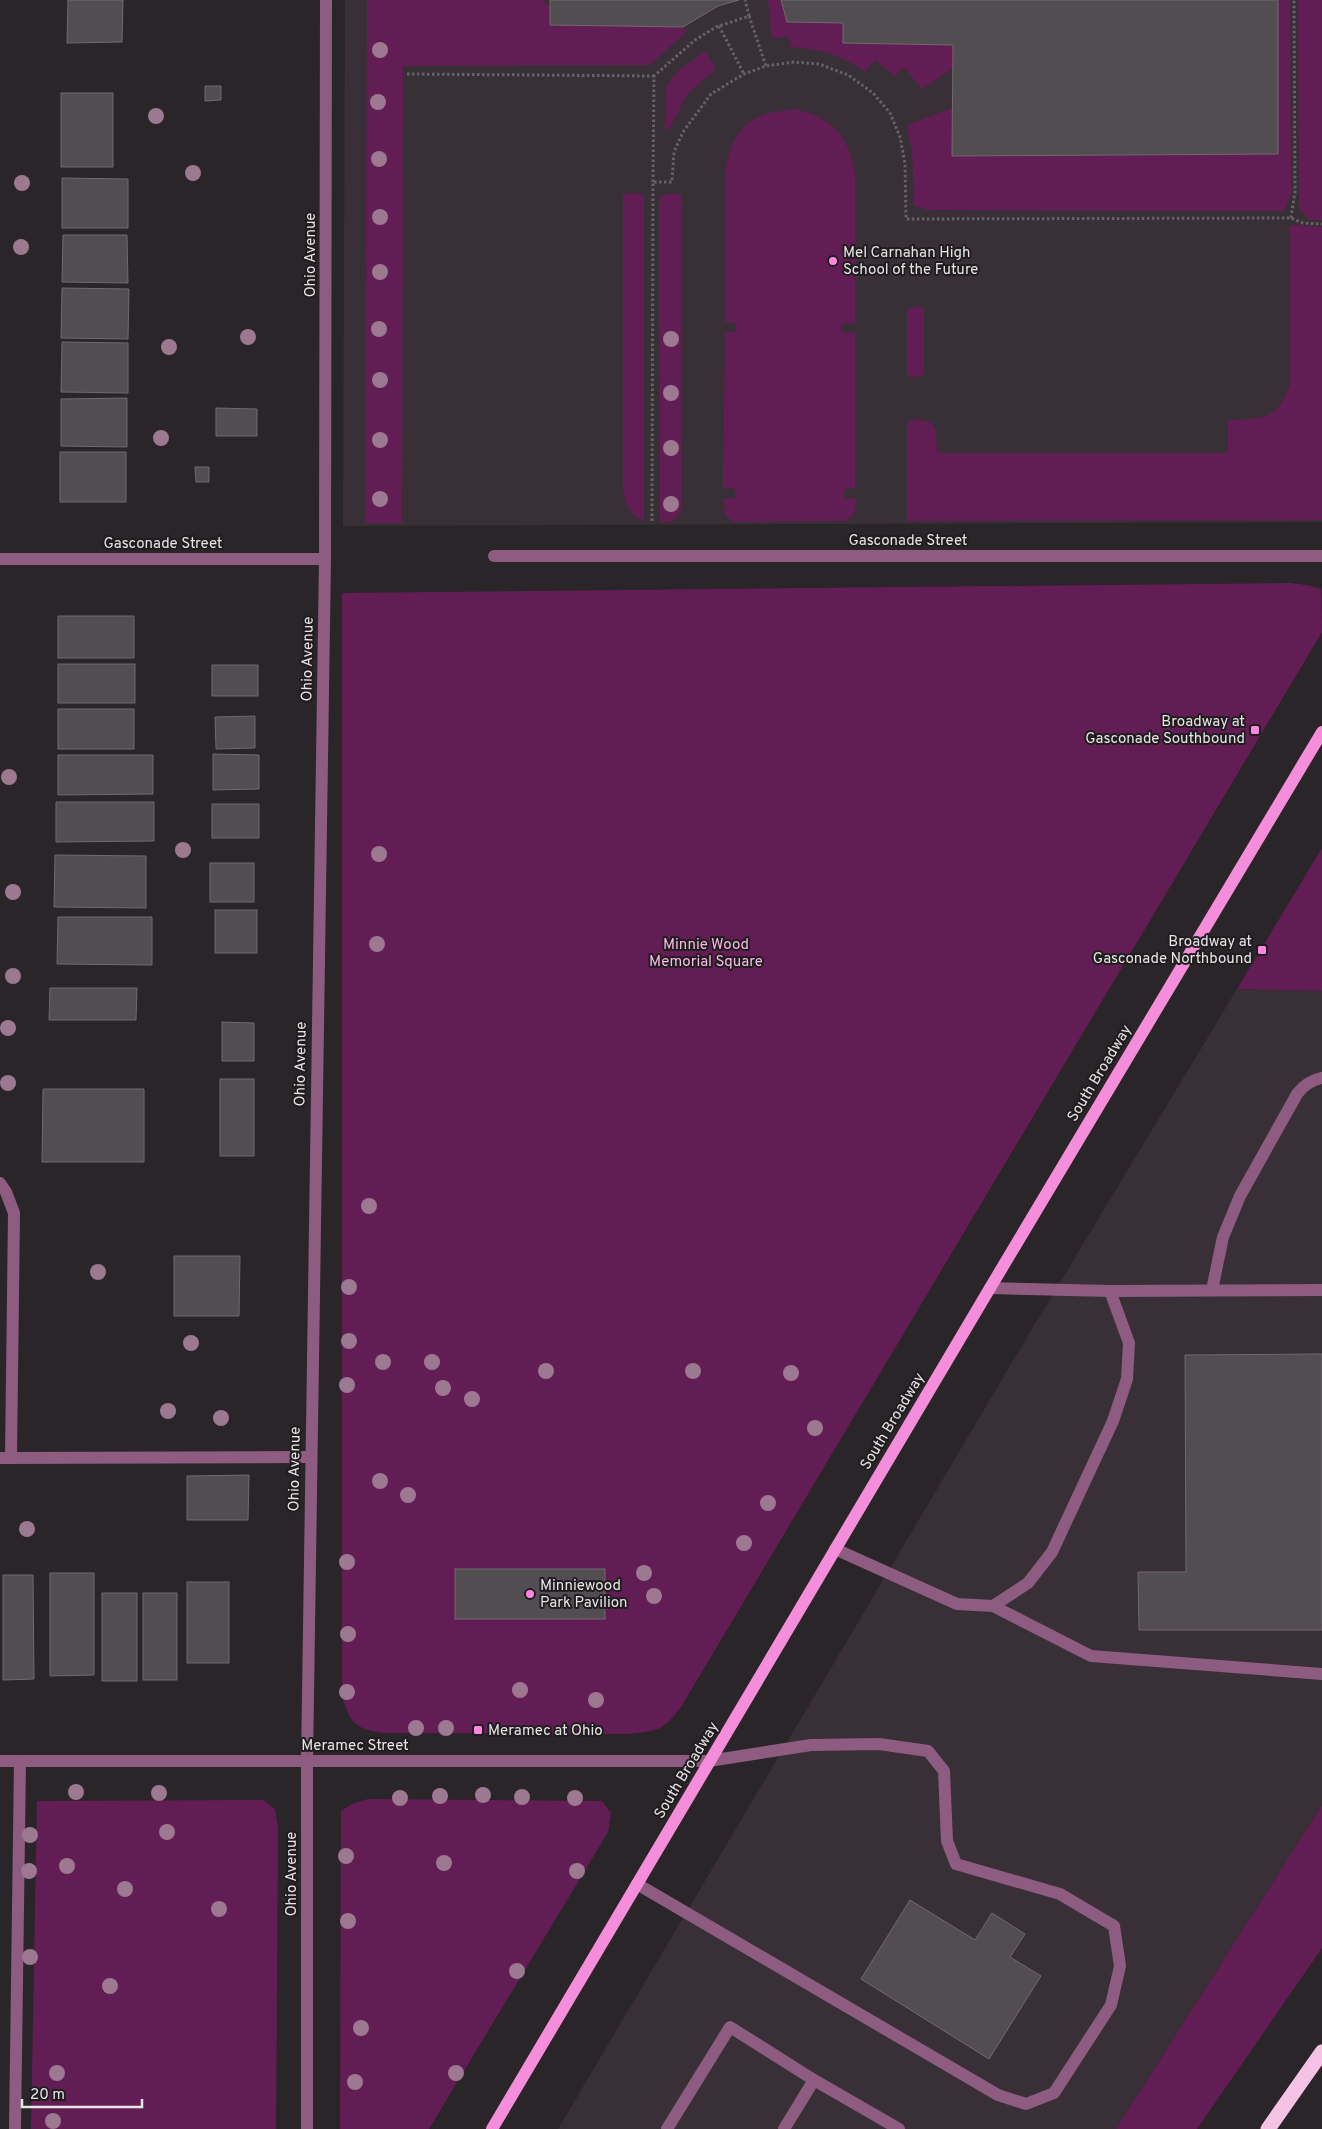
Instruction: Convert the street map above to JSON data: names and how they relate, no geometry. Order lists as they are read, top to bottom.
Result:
{
  "streets": {
    "main road": ["South Broadway"],
    "street": ["Ohio Avenue", "Gasconade Street", "Meramec Street"]
  },
  "crossings": [
    ["Ohio Avenue", "Gasconade Street"],
    ["Ohio Avenue", "Meramec Street"],
    ["South Broadway", "Meramec Street"]
  ],
  "parks": ["Minnie Wood Memorial Square"],
  "places": {
    "other": ["Mel Carnahan High School of the Future", "Minniewood Park Pavilion"],
    "transit": ["Broadway at Gasconade Southbound", "Broadway at Gasconade Northbound", "Meramec at Ohio"]
  },
  "scale_bar": "20 m"
}
